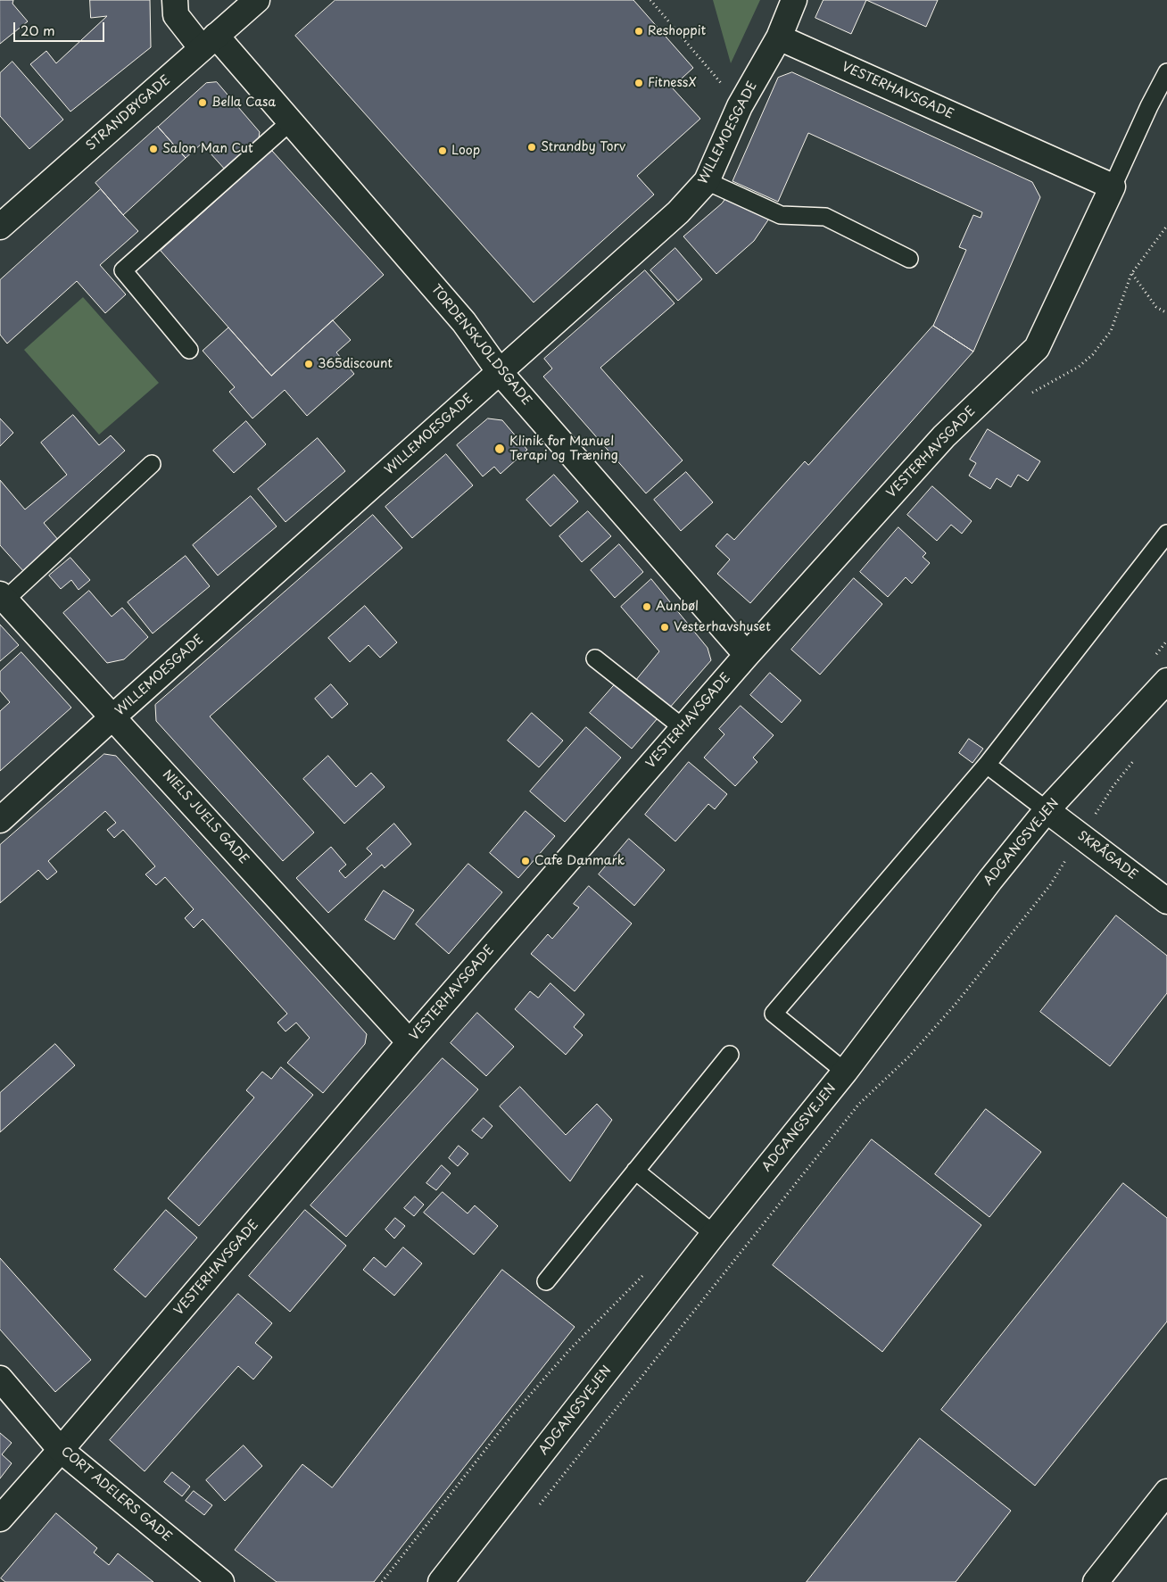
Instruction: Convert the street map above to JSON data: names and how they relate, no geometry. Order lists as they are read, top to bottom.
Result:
{
  "streets": {
    "street": [
      "VESTERHAVSGADE",
      "STRANDBYGADE",
      "WILLEMOESGADE",
      "TORDENSKJOLDSGADE",
      "NIELS JUELS GADE",
      "ADGANGSVEJEN",
      "SKRÅGADE",
      "CORT ADELERS GADE"
    ]
  },
  "crossings": [
    ["VESTERHAVSGADE", "WILLEMOESGADE"],
    ["VESTERHAVSGADE", "TORDENSKJOLDSGADE"],
    ["VESTERHAVSGADE", "NIELS JUELS GADE"],
    ["VESTERHAVSGADE", "CORT ADELERS GADE"],
    ["STRANDBYGADE", "TORDENSKJOLDSGADE"],
    ["WILLEMOESGADE", "TORDENSKJOLDSGADE"],
    ["WILLEMOESGADE", "NIELS JUELS GADE"],
    ["ADGANGSVEJEN", "SKRÅGADE"]
  ],
  "places": [
    "Reshoppit",
    "FitnessX",
    "Bella Casa",
    "Strandby Torv",
    "Salon Man Cut",
    "Loop",
    "365discount",
    "Klinik for Manuel Terapi og Træning",
    "Aunbøl",
    "Vesterhavshuset",
    "Cafe Danmark"
  ],
  "scale_bar": "20 m"
}
